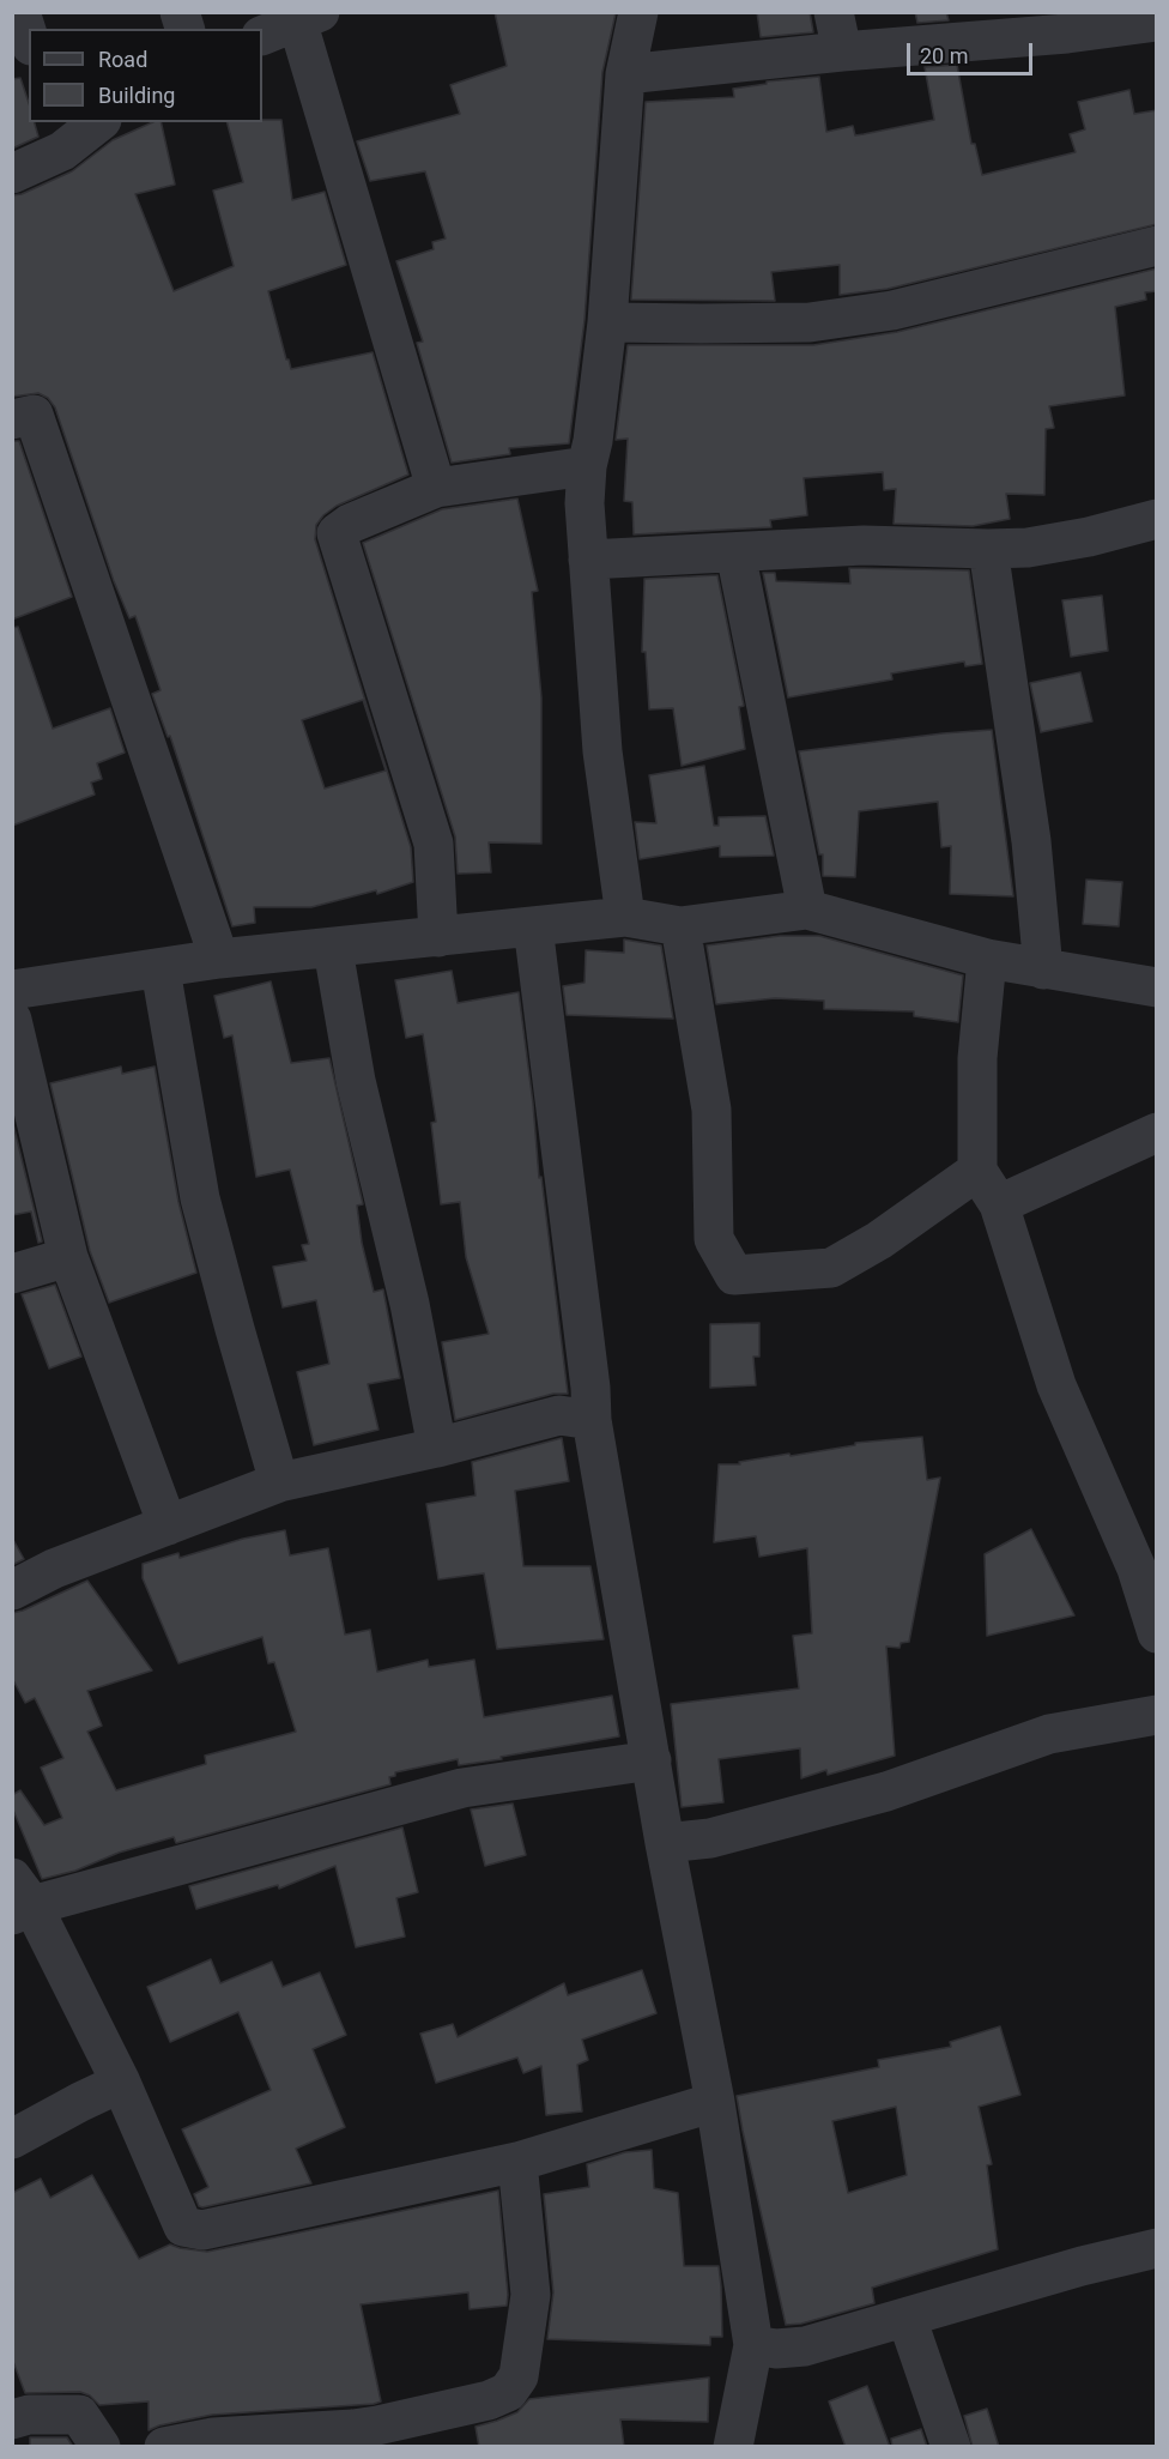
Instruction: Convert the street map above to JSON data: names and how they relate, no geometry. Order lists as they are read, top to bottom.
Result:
{
  "legend": ["Road", "Building"],
  "scale_bar": "20 m"
}
